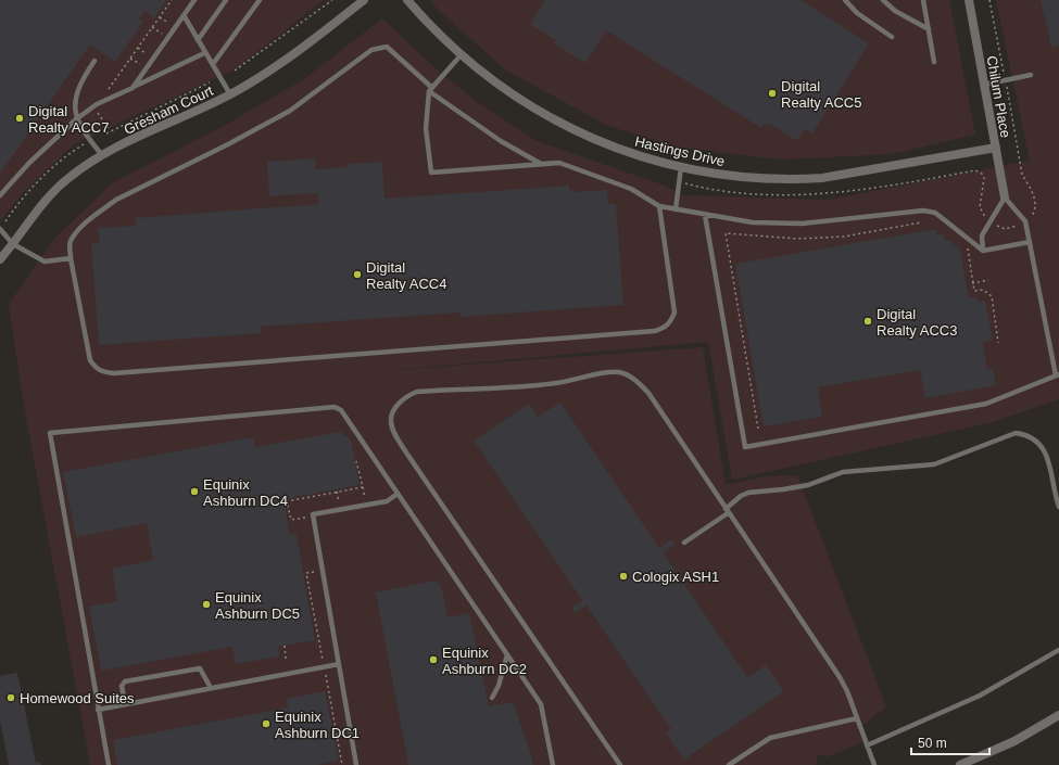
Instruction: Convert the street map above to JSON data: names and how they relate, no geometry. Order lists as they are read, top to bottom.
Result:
{
  "streets": {
    "street": ["Chilum Place", "Gresham Court", "Hastings Drive"]
  },
  "crossings": [
    ["Chilum Place", "Hastings Drive"]
  ],
  "places": [
    "Digital Realty ACC5",
    "Digital Realty ACC7",
    "Digital Realty ACC4",
    "Digital Realty ACC3",
    "Equinix Ashburn DC4",
    "Cologix ASH1",
    "Equinix Ashburn DC5",
    "Equinix Ashburn DC2",
    "Homewood Suites",
    "Equinix Ashburn DC1"
  ],
  "scale_bar": "50 m"
}
